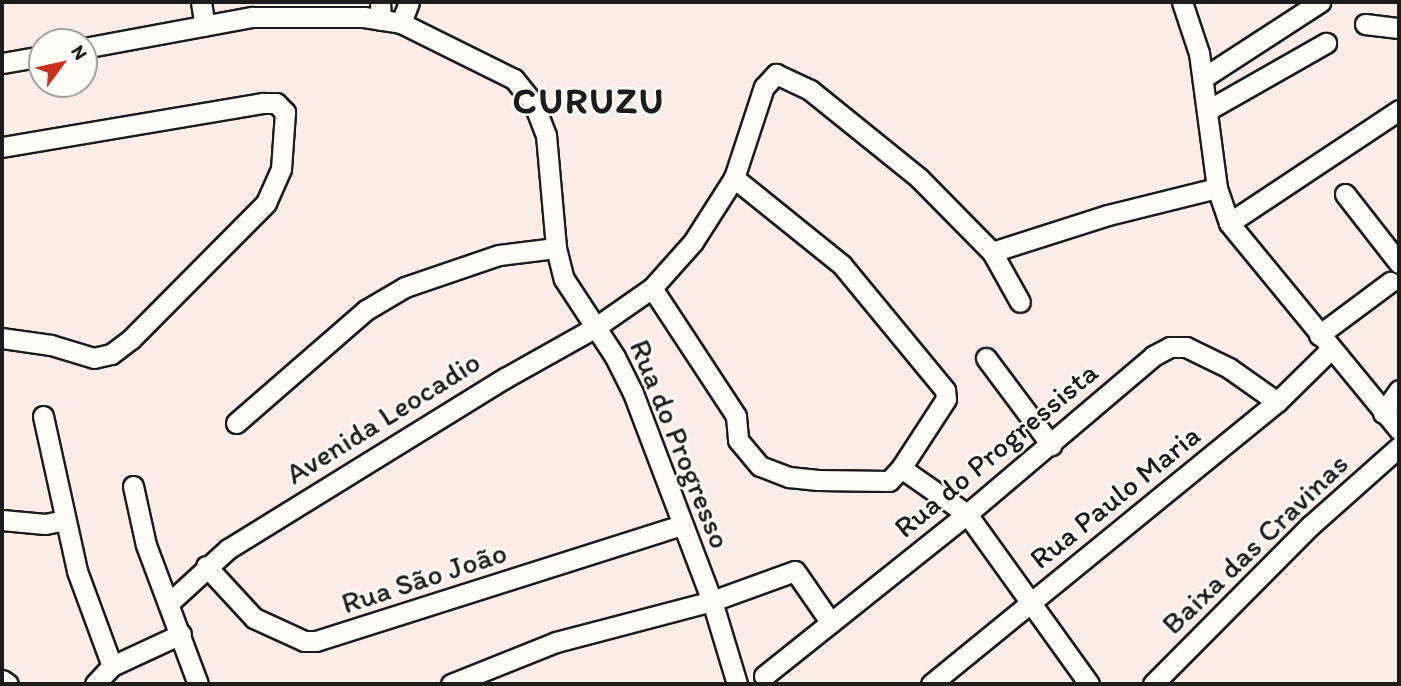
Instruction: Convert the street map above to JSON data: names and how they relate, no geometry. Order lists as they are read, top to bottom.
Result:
{
  "streets": {
    "street": [
      "Avenida Leocadio",
      "Rua do Progresso",
      "Rua do Progressista",
      "Rua Paulo Maria",
      "Baixa das Cravinas",
      "Rua São João"
    ]
  },
  "crossings": [
    ["Avenida Leocadio", "Rua do Progresso"],
    ["Avenida Leocadio", "Rua São João"],
    ["Rua do Progresso", "Rua São João"],
    ["Rua do Progressista", "Rua Paulo Maria"]
  ],
  "districts": ["CURUZU"],
  "north": "top right"
}
